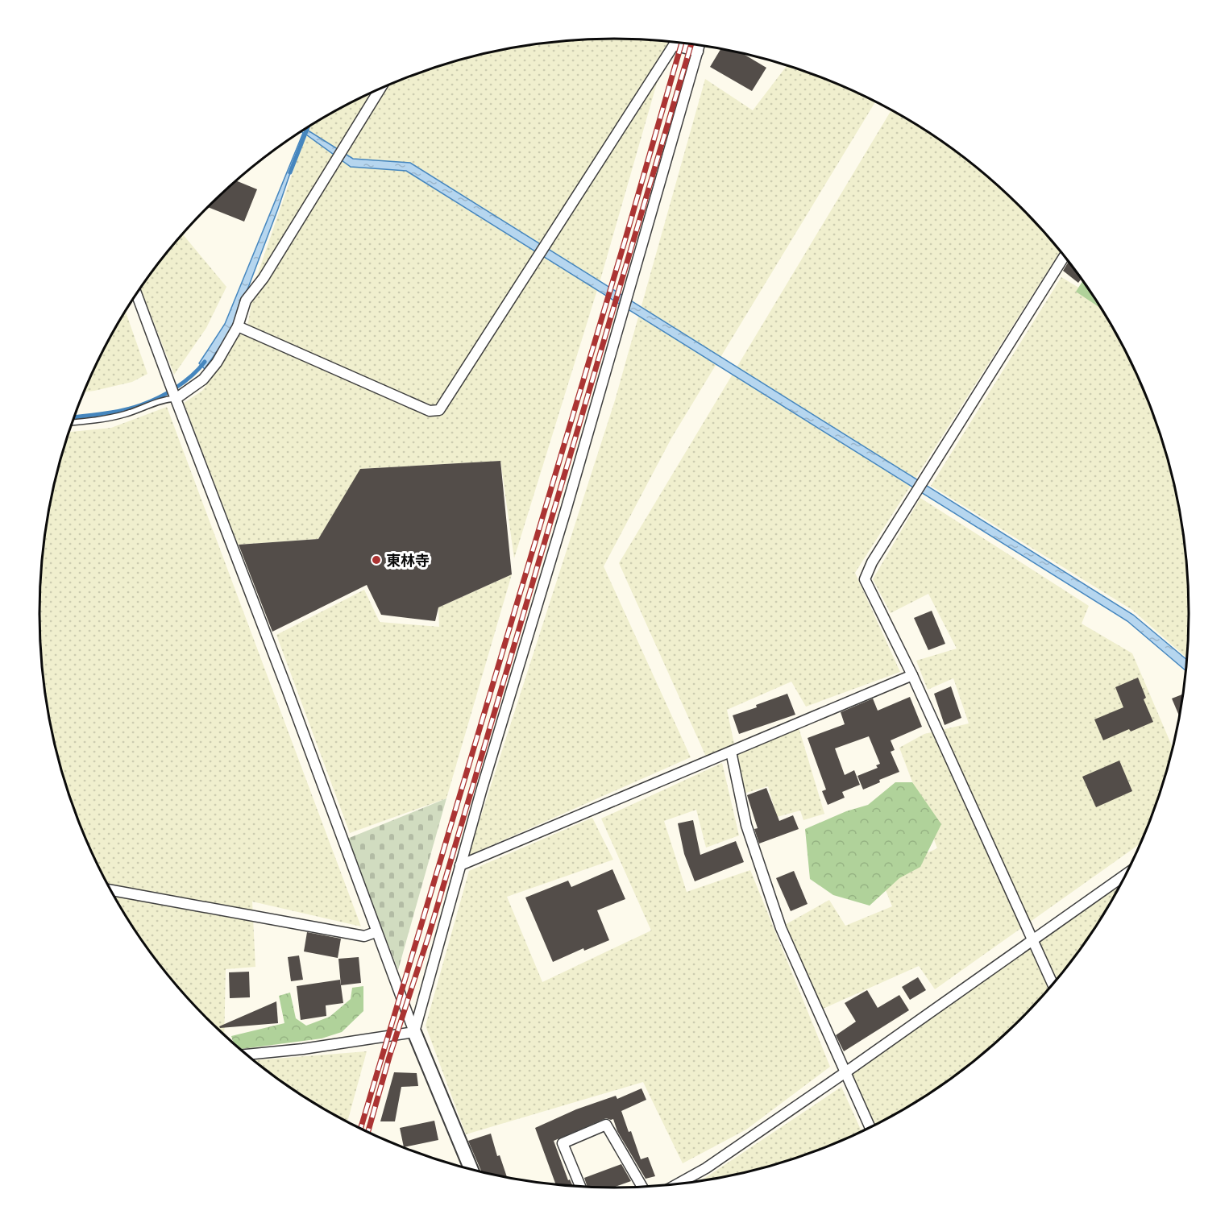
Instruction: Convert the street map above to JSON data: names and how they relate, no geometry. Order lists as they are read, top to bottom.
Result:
{
  "places": ["東林寺"]
}
